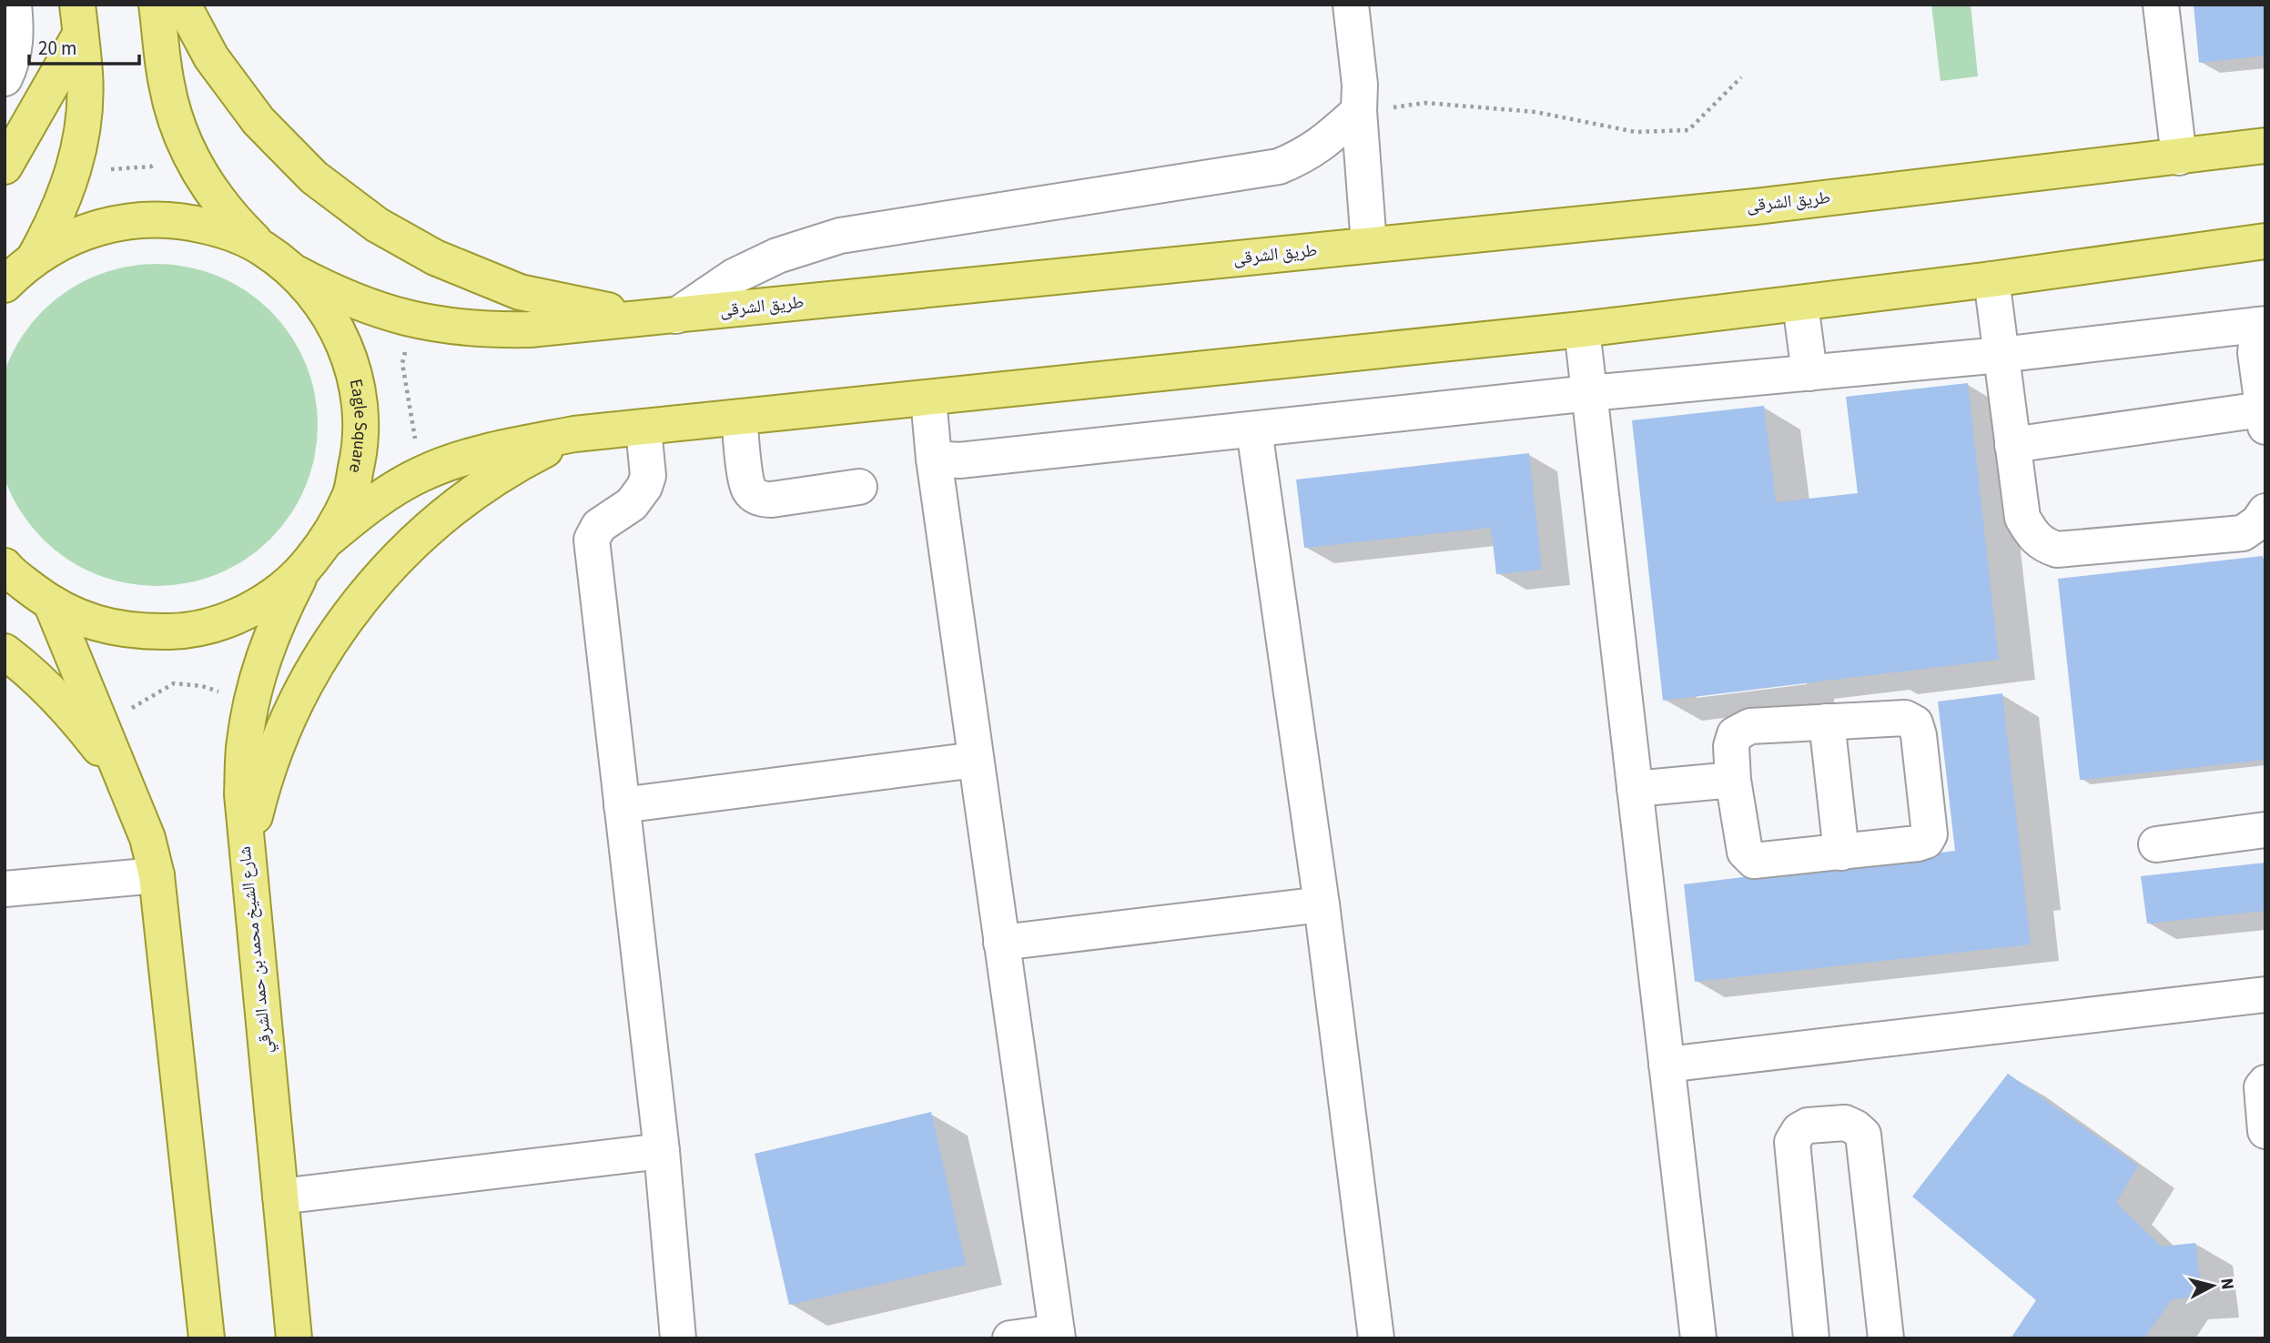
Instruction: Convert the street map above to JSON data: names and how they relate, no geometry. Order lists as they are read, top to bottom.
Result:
{
  "streets": {
    "main road": ["طريق الشرقى", "Eagle Square", "شارع الشيخ محمد بن حمد الشرقي"]
  },
  "crossings": [
    ["طريق الشرقى", "Eagle Square"],
    ["Eagle Square", "شارع الشيخ محمد بن حمد الشرقي"]
  ],
  "scale_bar": "20 m",
  "north": "right"
}
